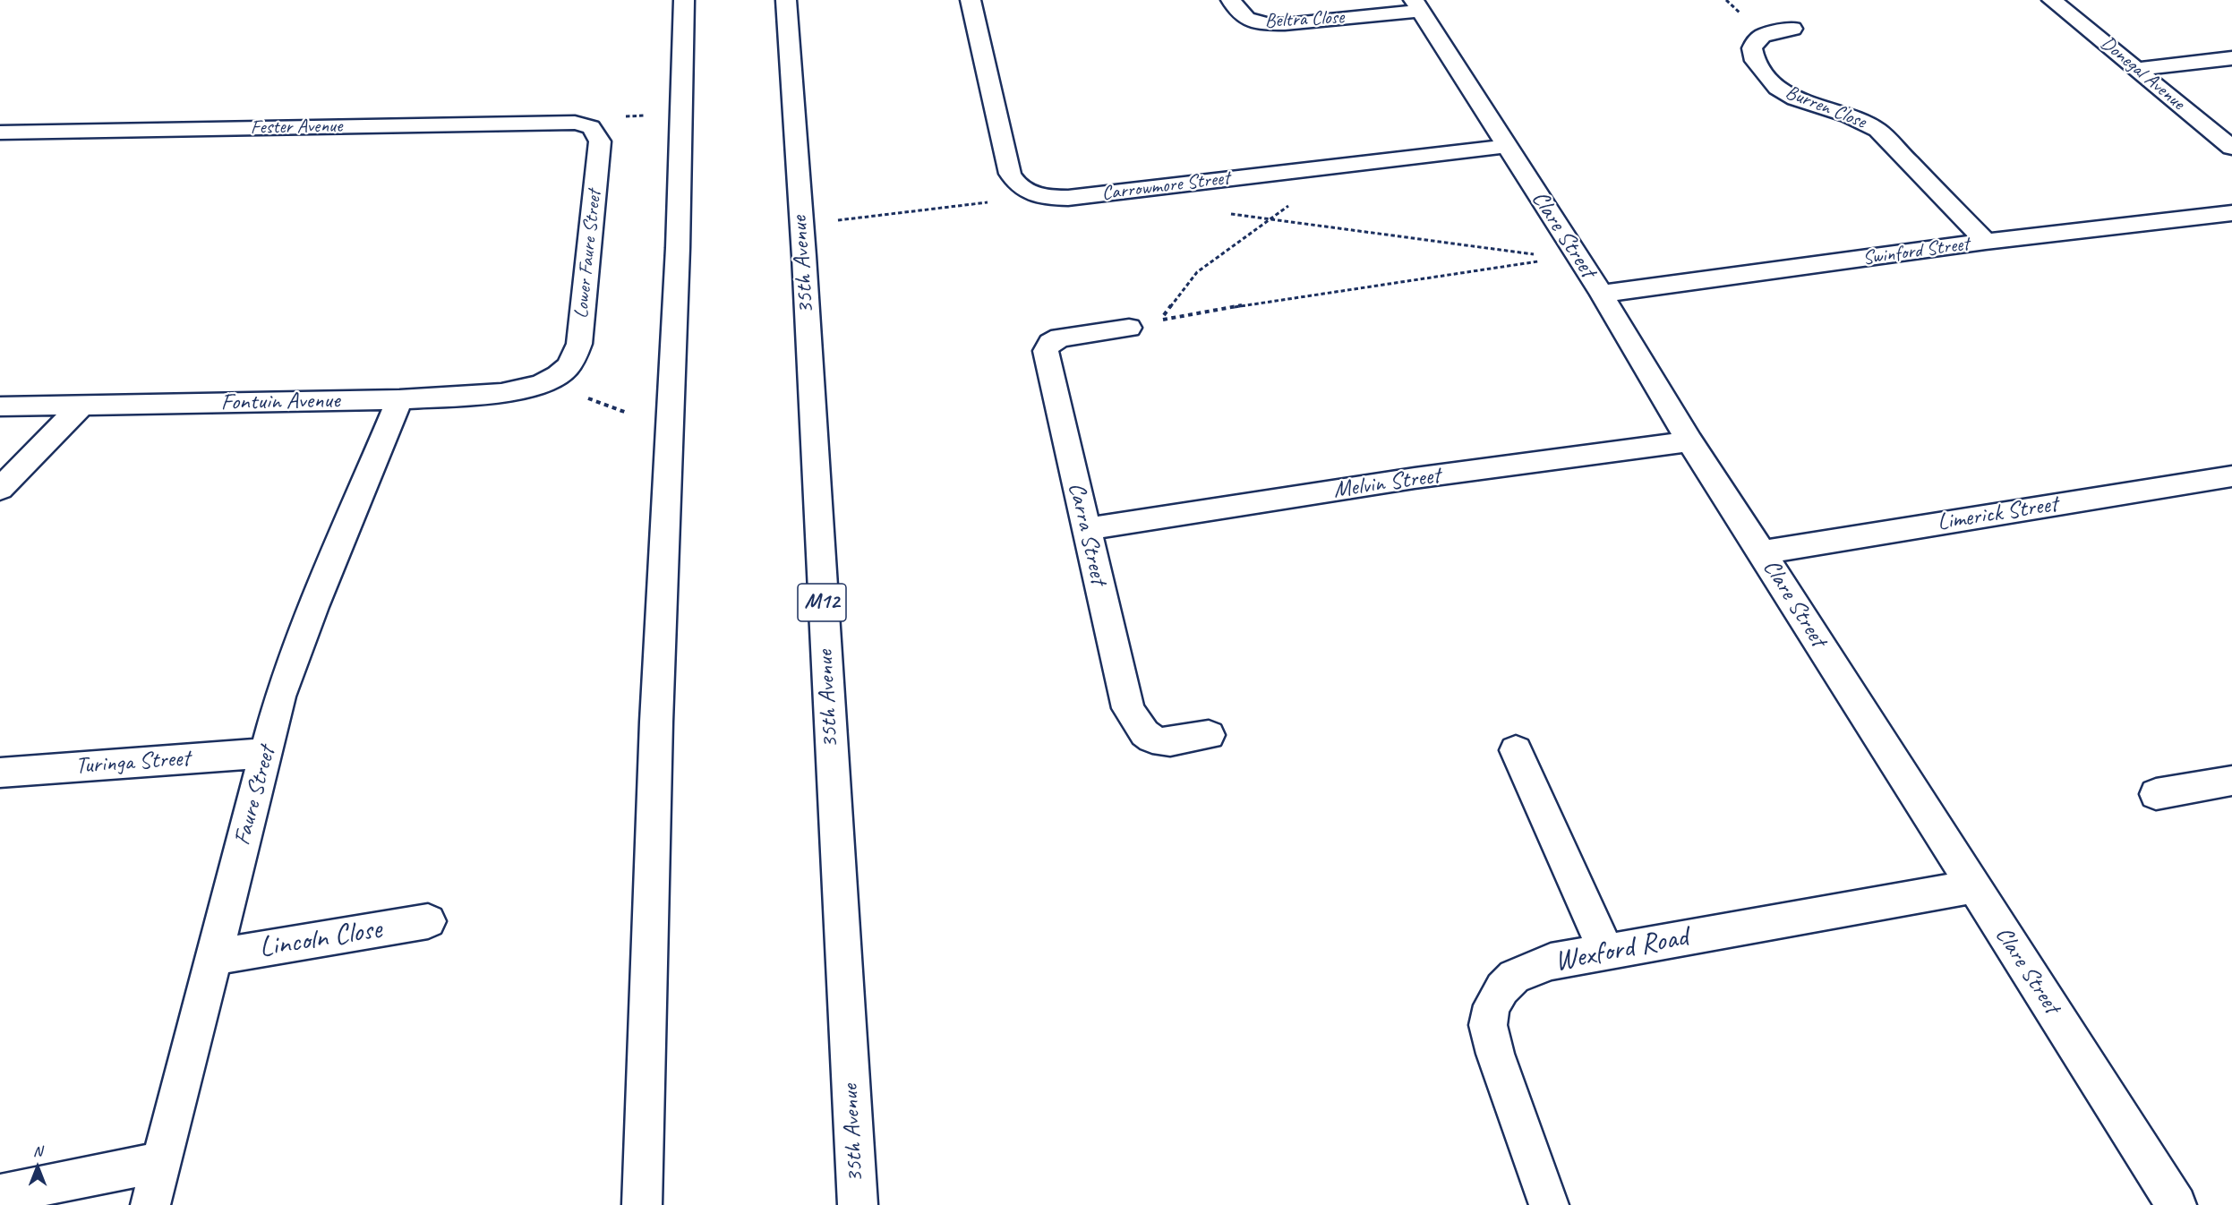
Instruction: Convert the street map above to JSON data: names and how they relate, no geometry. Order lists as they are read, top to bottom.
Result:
{
  "streets": {
    "street": [
      "Beltra Close",
      "Donegal Avenue",
      "Burren Close",
      "Fester Avenue",
      "Carrowmore Street",
      "Clare Street",
      "Swinford Street",
      "Lower Faure Street",
      "35th Avenue",
      "Fontuin Avenue",
      "Melvin Street",
      "Limerick Street",
      "Carra Street",
      "M12",
      "Turinga Street",
      "Faure Street",
      "Lincoln Close",
      "Wexford Road"
    ]
  },
  "crossings": [
    ["Beltra Close", "Clare Street"],
    ["Burren Close", "Swinford Street"],
    ["Fester Avenue", "Lower Faure Street"],
    ["Carrowmore Street", "Clare Street"],
    ["Clare Street", "Swinford Street"],
    ["Clare Street", "Melvin Street"],
    ["Clare Street", "Limerick Street"],
    ["Clare Street", "Wexford Road"],
    ["Lower Faure Street", "Fontuin Avenue"],
    ["Fontuin Avenue", "Faure Street"],
    ["Melvin Street", "Carra Street"],
    ["Turinga Street", "Faure Street"],
    ["Faure Street", "Lincoln Close"]
  ],
  "north": "top"
}
